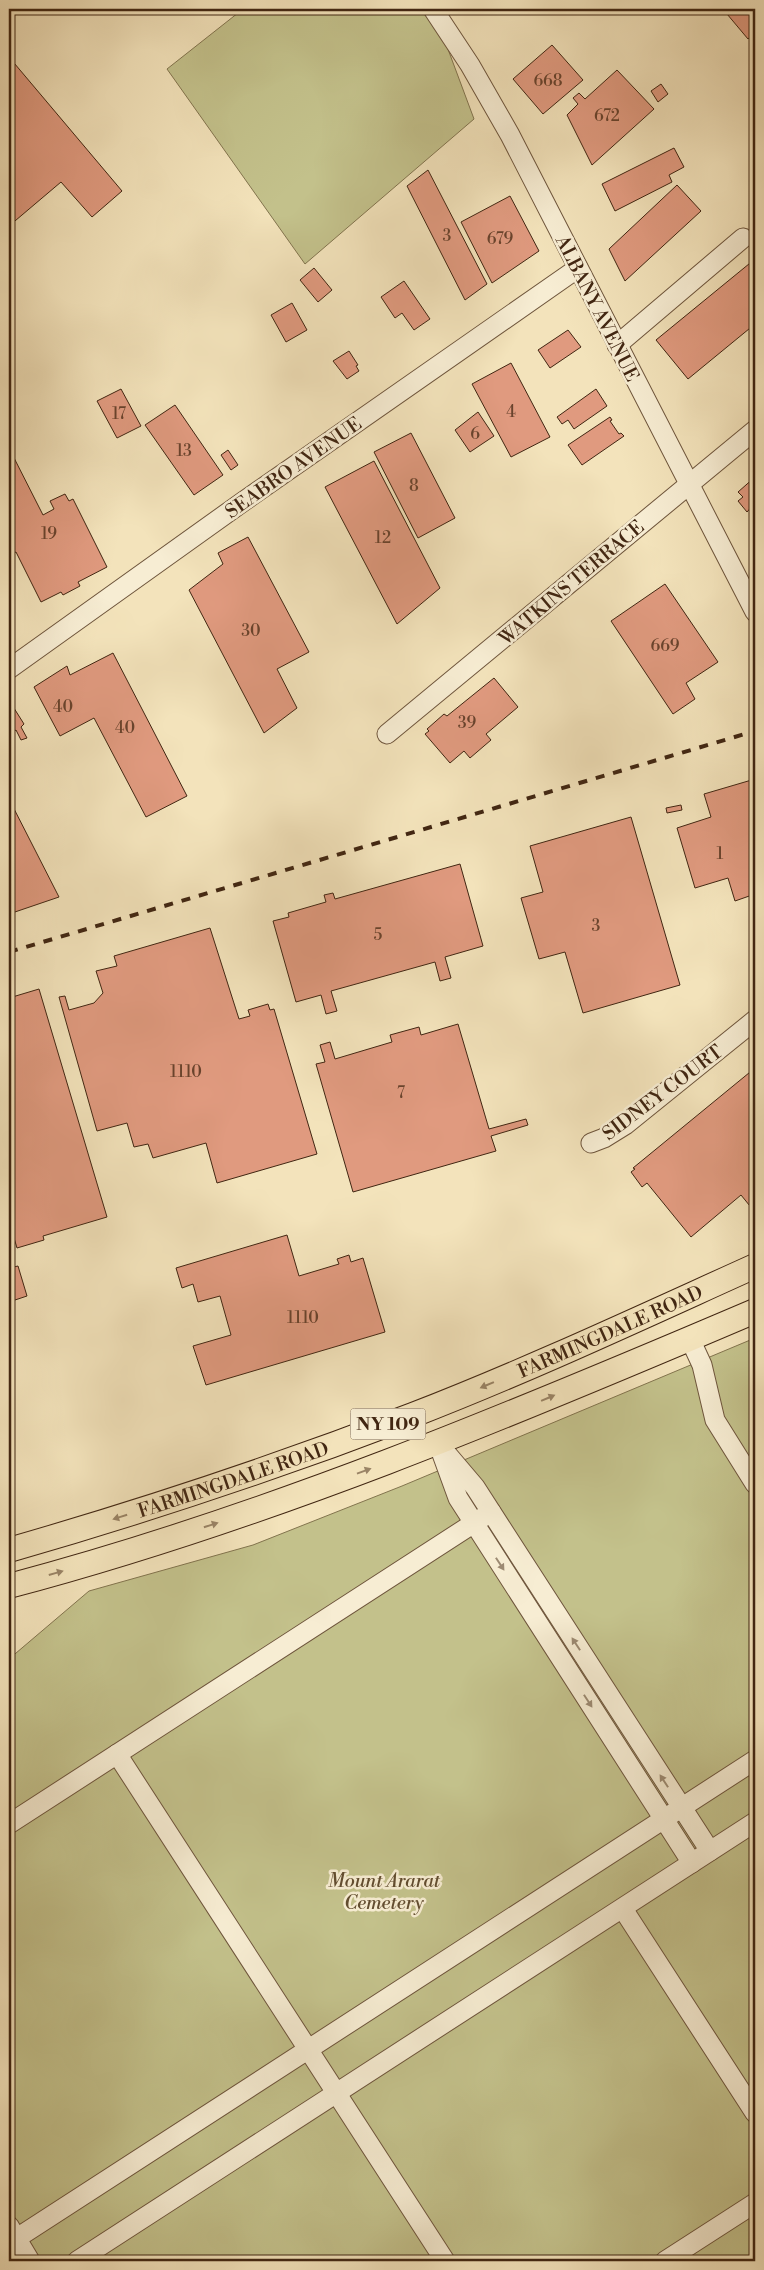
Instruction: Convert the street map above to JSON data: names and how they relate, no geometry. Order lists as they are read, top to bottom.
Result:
{
  "streets": {
    "main road": ["FARMINGDALE ROAD", "NY 109"],
    "street": [
      "ALBANY AVENUE",
      "SEABRO AVENUE",
      "WATKINS TERRACE",
      "SIDNEY COURT"
    ]
  },
  "crossings": [
    ["ALBANY AVENUE", "SEABRO AVENUE"],
    ["ALBANY AVENUE", "WATKINS TERRACE"]
  ],
  "parks": ["Mount Ararat Cemetery"],
  "house_numbers": [
    "668",
    "672",
    "3",
    "679",
    "4",
    "17",
    "6",
    "13",
    "8",
    "19",
    "12",
    "30",
    "669",
    "40",
    "39",
    "40",
    "1",
    "3",
    "5",
    "1110",
    "7",
    "1110"
  ]
}
